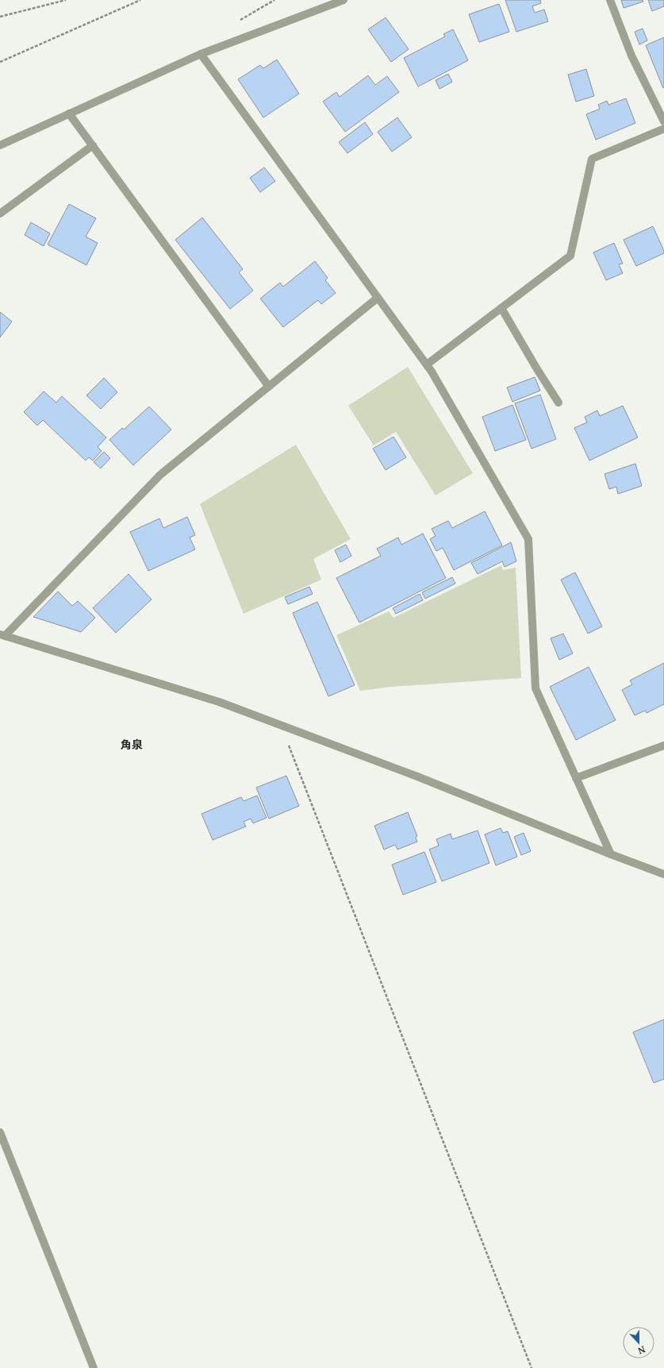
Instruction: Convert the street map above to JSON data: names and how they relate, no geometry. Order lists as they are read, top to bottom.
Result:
{
  "districts": ["角泉"],
  "north": "bottom"
}
